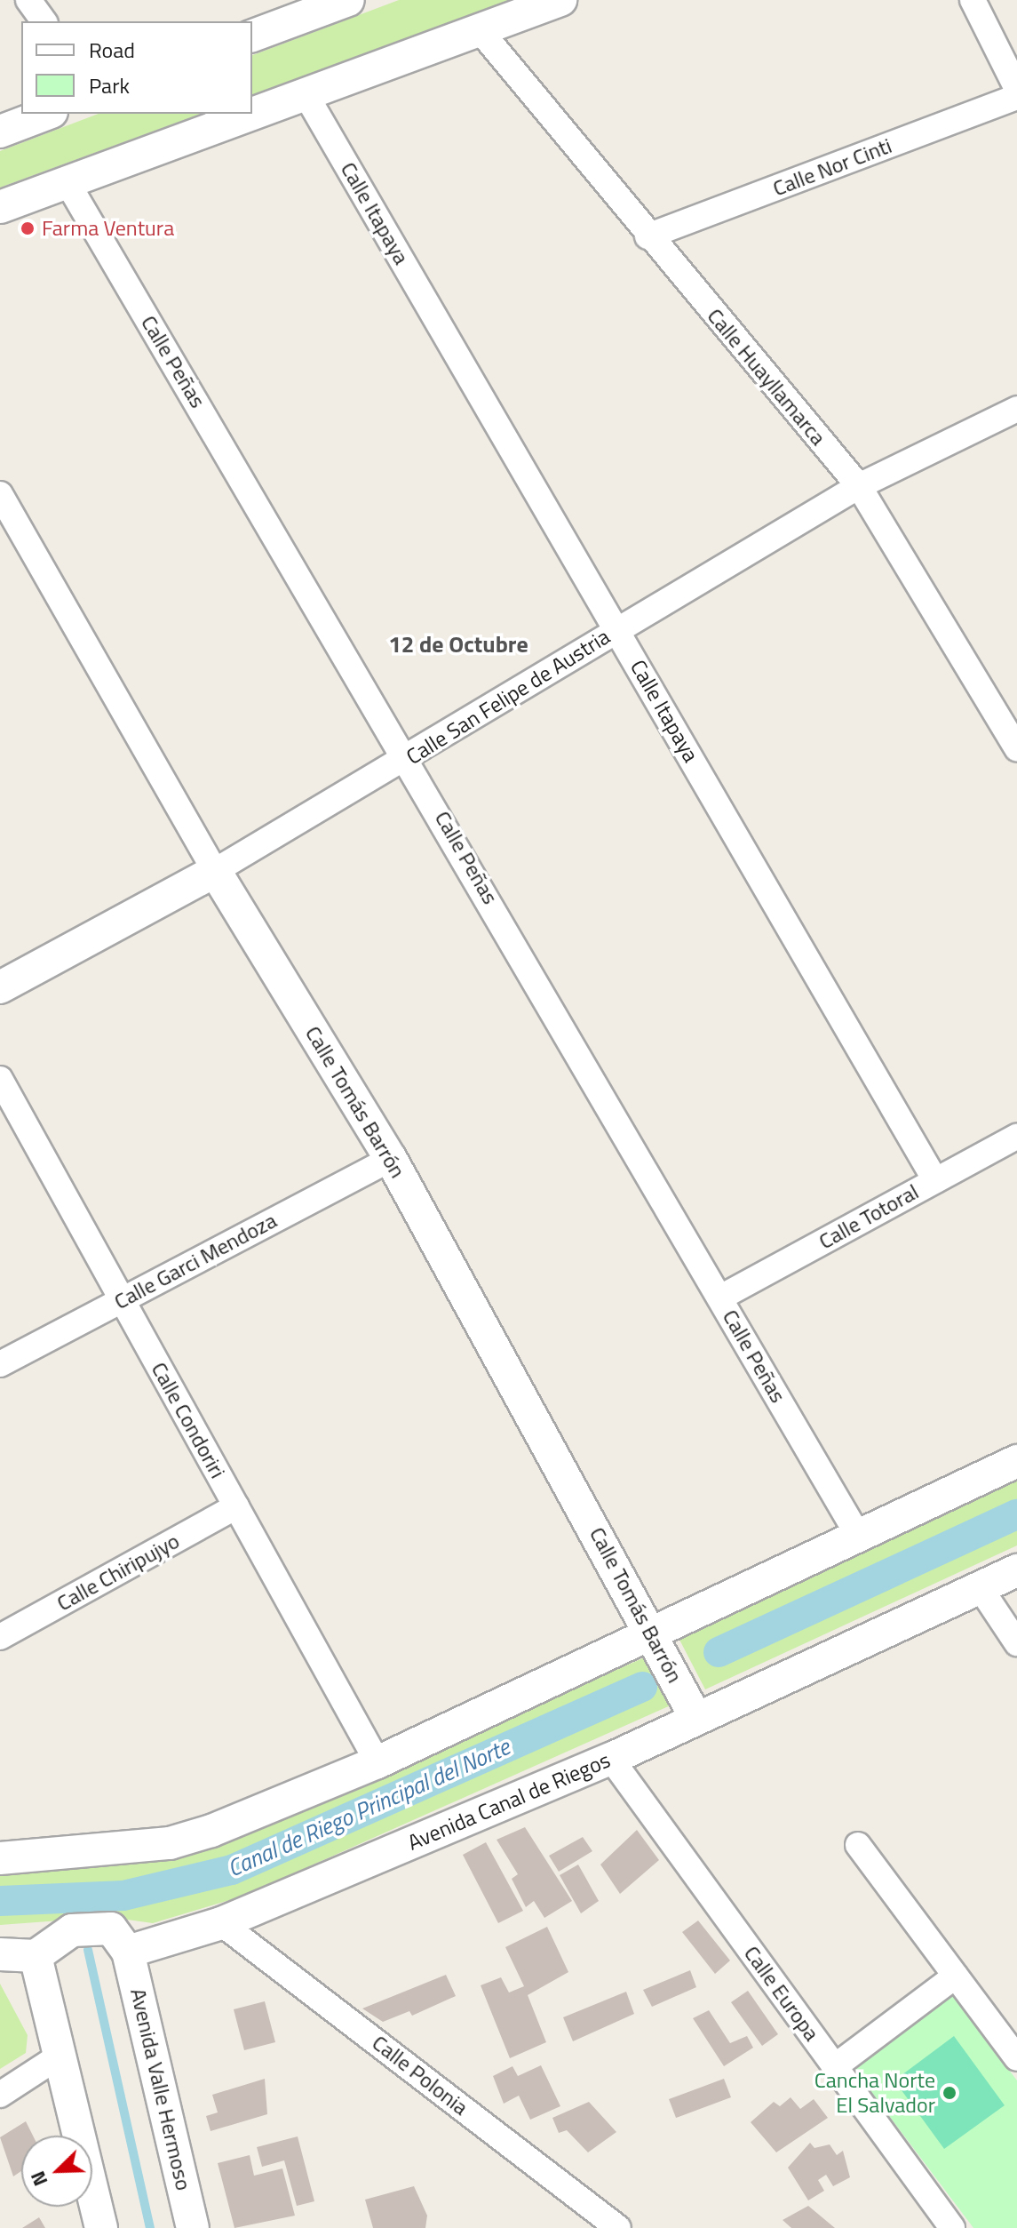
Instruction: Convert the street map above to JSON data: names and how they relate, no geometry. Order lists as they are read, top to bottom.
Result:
{
  "streets": {
    "street": [
      "Calle Nor Cinti",
      "Calle Itapaya",
      "Calle Peñas",
      "Calle Huayllamarca",
      "Calle San Felipe de Austria",
      "Calle Tomás Barrón",
      "Calle Totoral",
      "Calle Garci Mendoza",
      "Calle Condoriri",
      "Calle Chiripujyo",
      "Avenida Canal de Riegos",
      "Calle Europa",
      "Calle Polonia",
      "Avenida Valle Hermoso"
    ]
  },
  "crossings": [
    ["Calle Nor Cinti", "Calle Huayllamarca"],
    ["Calle Itapaya", "Calle San Felipe de Austria"],
    ["Calle Itapaya", "Calle Totoral"],
    ["Calle Peñas", "Calle San Felipe de Austria"],
    ["Calle Peñas", "Calle Totoral"],
    ["Calle Huayllamarca", "Calle San Felipe de Austria"],
    ["Calle San Felipe de Austria", "Calle Tomás Barrón"],
    ["Calle Tomás Barrón", "Calle Garci Mendoza"],
    ["Calle Tomás Barrón", "Avenida Canal de Riegos"],
    ["Calle Garci Mendoza", "Calle Condoriri"],
    ["Calle Condoriri", "Calle Chiripujyo"],
    ["Avenida Canal de Riegos", "Calle Europa"],
    ["Avenida Canal de Riegos", "Calle Polonia"],
    ["Avenida Canal de Riegos", "Avenida Valle Hermoso"]
  ],
  "districts": ["12 de Octubre"],
  "water": ["Canal de Riego Principal del Norte"],
  "places": ["Farma Ventura", "Cancha Norte El Salvador"],
  "legend": ["Road", "Park"],
  "north": "bottom left"
}
